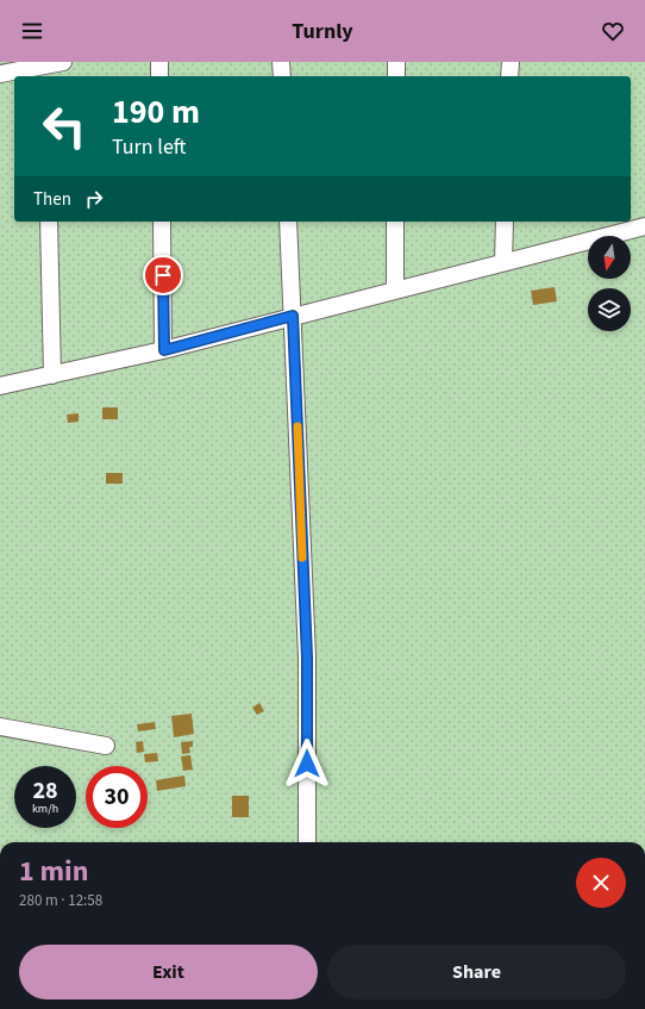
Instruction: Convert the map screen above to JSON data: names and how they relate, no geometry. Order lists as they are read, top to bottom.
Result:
{
  "north": "bottom",
  "page": {
    "header": "Turnly",
    "turn": ["190 m", "Turn left"],
    "then": "Then",
    "speed": "28 km/h",
    "limit": "30",
    "heading": ["1 min", "280 m · 12:58"],
    "buttons": ["Exit", "Share"]
  }
}
